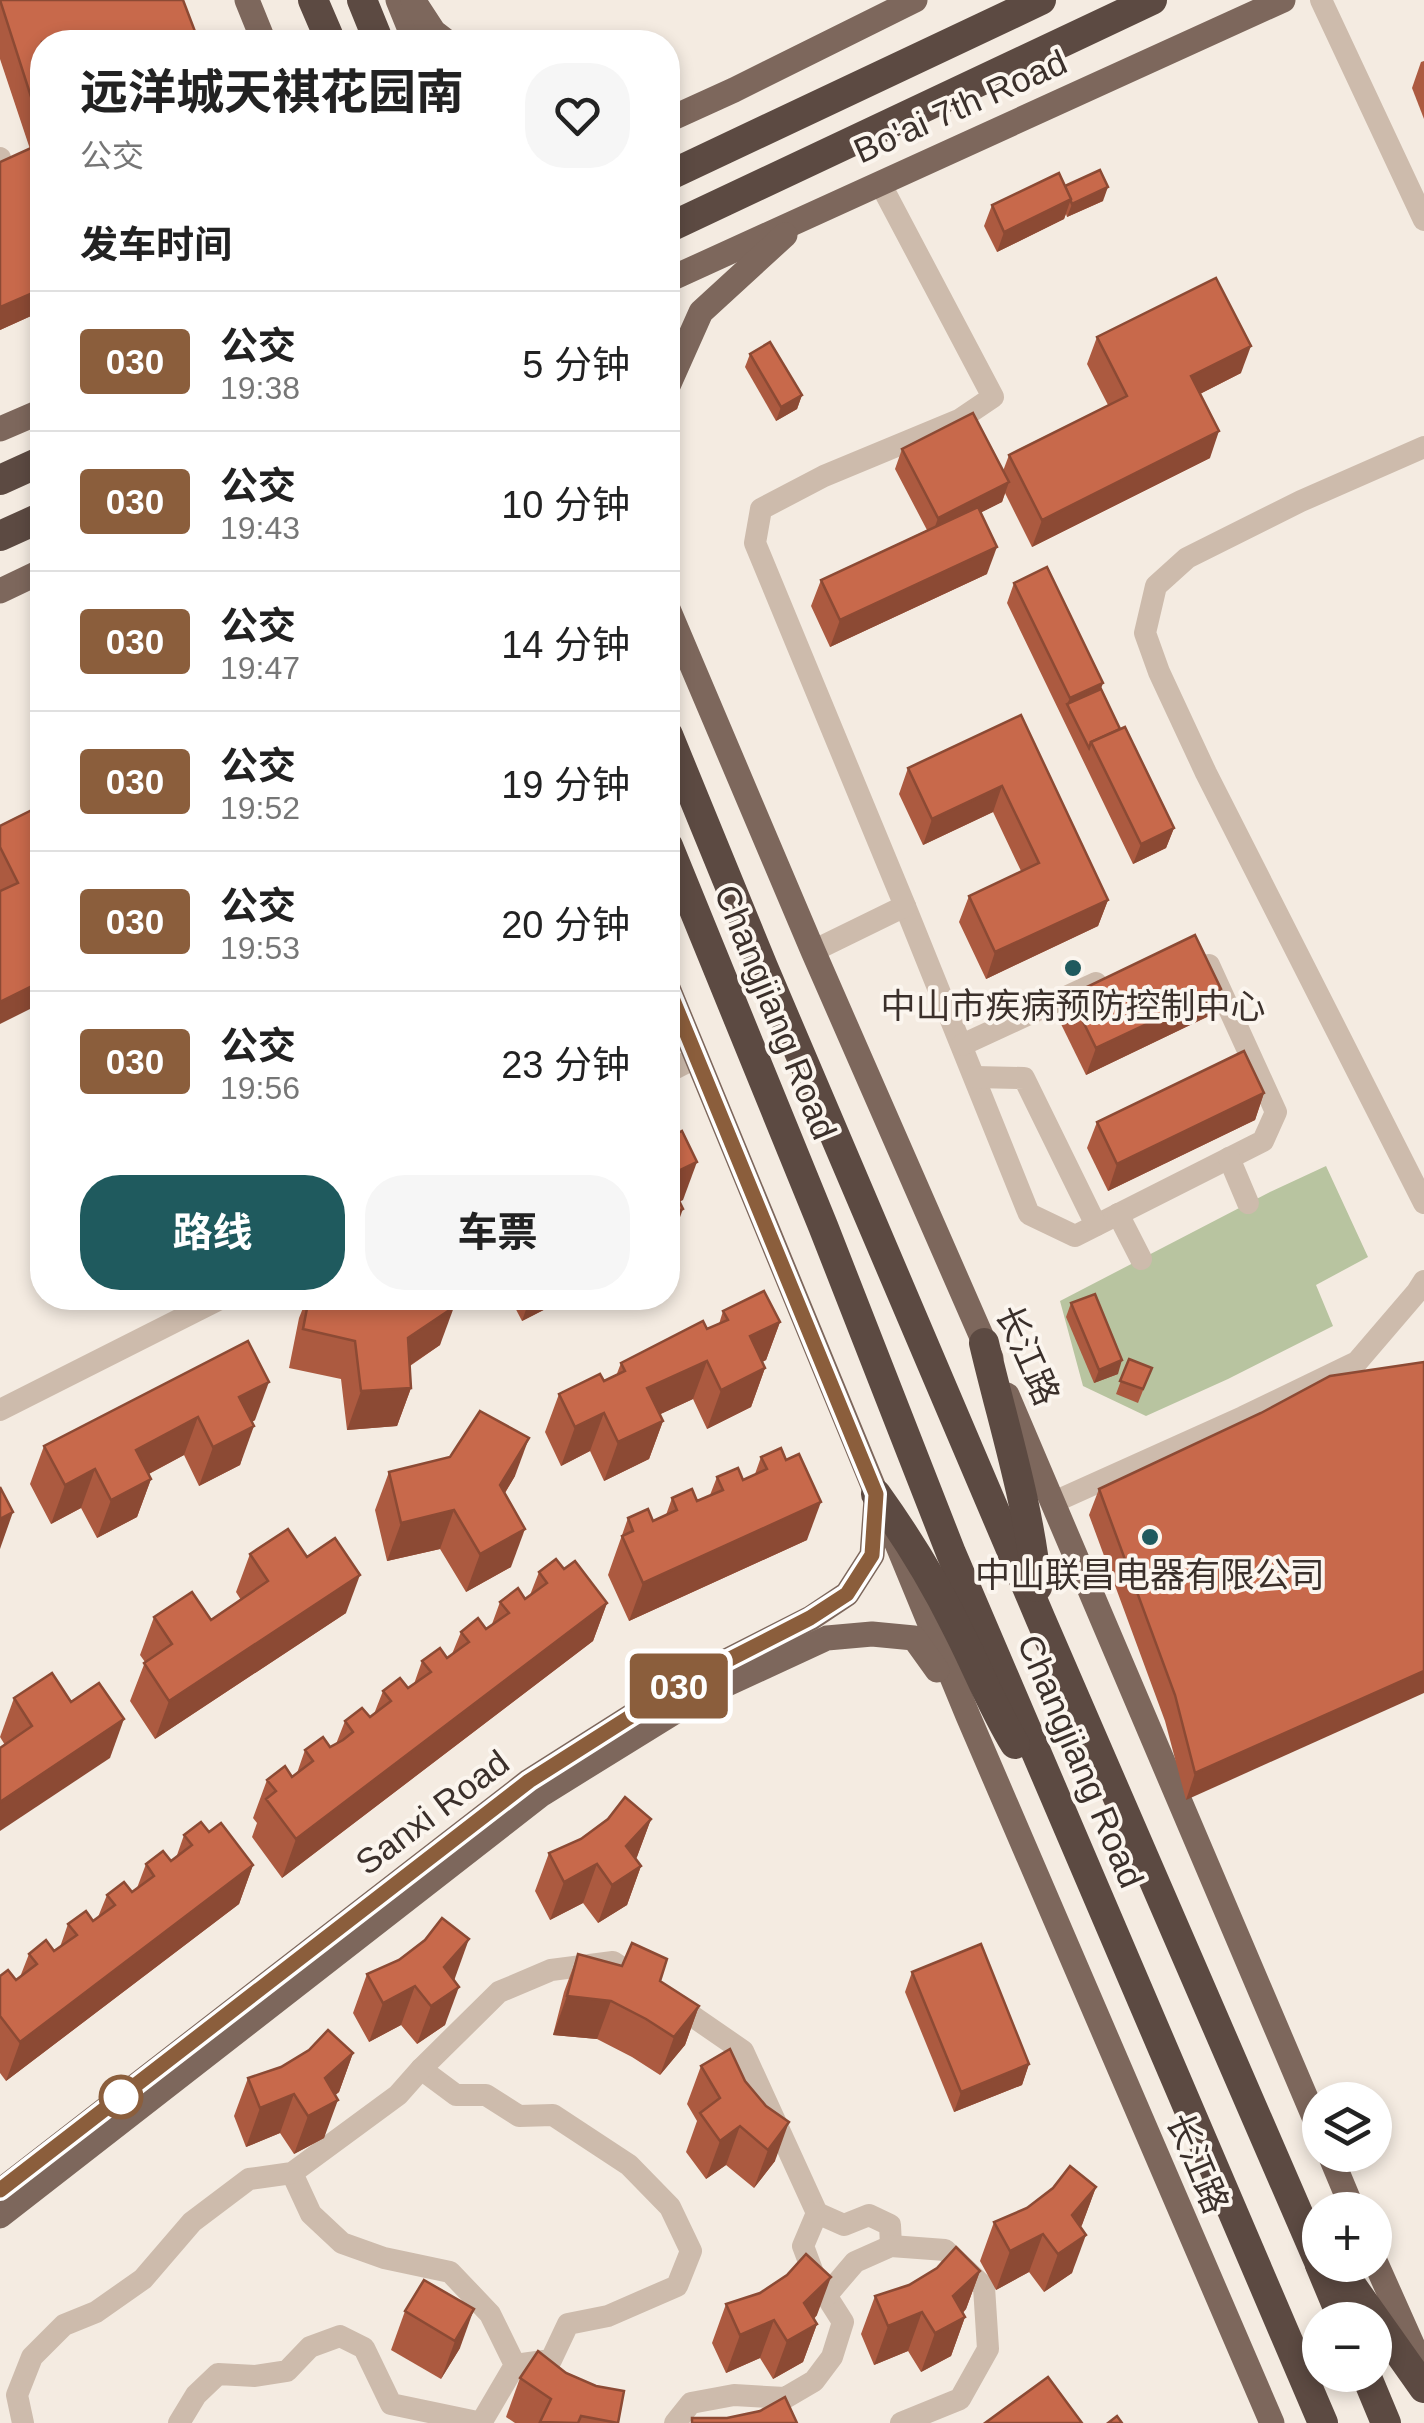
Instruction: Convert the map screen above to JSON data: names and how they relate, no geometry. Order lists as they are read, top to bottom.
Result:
{
  "streets": {
    "highway": ["Bo'ai 7th Road", "Changjiang Road"],
    "main road": ["长江路", "Sanxi Road"]
  },
  "crossings": [
    ["长江路", "Sanxi Road"]
  ],
  "places": ["中山市疾病预防控制中心", "中山联昌电器有限公司"],
  "lines": ["bus line 030"],
  "page": {
    "on_map": "030",
    "heading": [
      ["远洋城天祺花园南", "公交"],
      "发车时间"
    ],
    "list": [
      {
        "mark": "030",
        "name": "公交",
        "note": "19:38",
        "value": "5 分钟"
      },
      {
        "mark": "030",
        "name": "公交",
        "note": "19:43",
        "value": "10 分钟"
      },
      {
        "mark": "030",
        "name": "公交",
        "note": "19:47",
        "value": "14 分钟"
      },
      {
        "mark": "030",
        "name": "公交",
        "note": "19:52",
        "value": "19 分钟"
      },
      {
        "mark": "030",
        "name": "公交",
        "note": "19:53",
        "value": "20 分钟"
      },
      {
        "mark": "030",
        "name": "公交",
        "note": "19:56",
        "value": "23 分钟"
      }
    ],
    "buttons": ["路线", "车票"],
    "map_buttons": ["+", "−"]
  }
}
